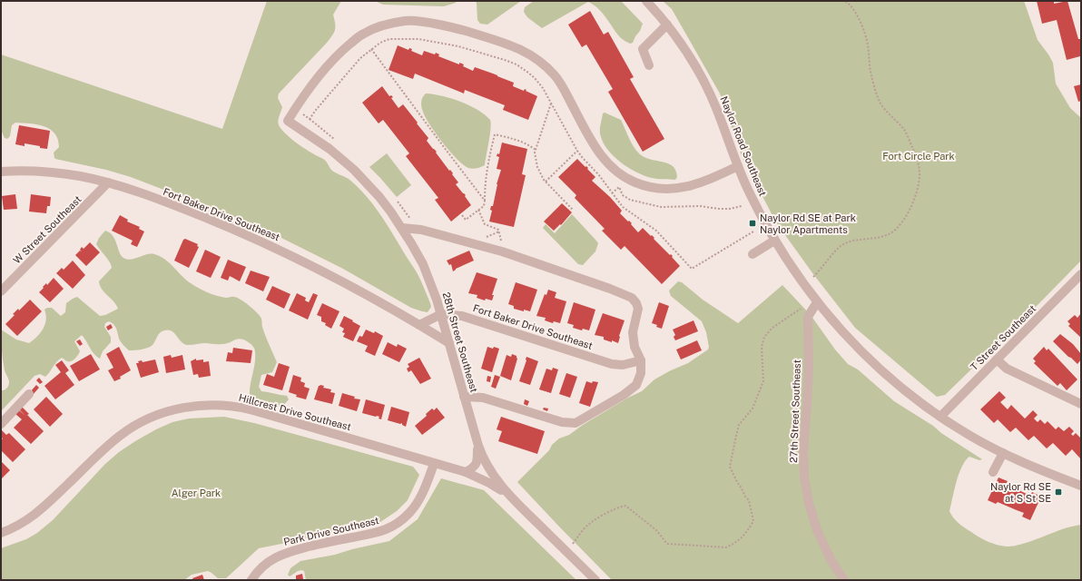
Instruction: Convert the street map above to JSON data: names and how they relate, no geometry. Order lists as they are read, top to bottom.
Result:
{
  "streets": {
    "street": [
      "Naylor Road Southeast",
      "Fort Baker Drive Southeast",
      "W Street Southeast",
      "T Street Southeast",
      "28th Street Southeast",
      "27th Street Southeast",
      "Hillcrest Drive Southeast",
      "Park Drive Southeast"
    ]
  },
  "crossings": [
    ["Naylor Road Southeast", "T Street Southeast"],
    ["Naylor Road Southeast", "27th Street Southeast"],
    ["Fort Baker Drive Southeast", "W Street Southeast"],
    ["Fort Baker Drive Southeast", "28th Street Southeast"],
    ["28th Street Southeast", "Hillcrest Drive Southeast"],
    ["Hillcrest Drive Southeast", "Park Drive Southeast"]
  ],
  "parks": ["Fort Circle Park", "Alger Park"],
  "places": {
    "transit": ["Naylor Rd SE at Park Naylor Apartments", "Naylor Rd SE at S St SE"]
  }
}
